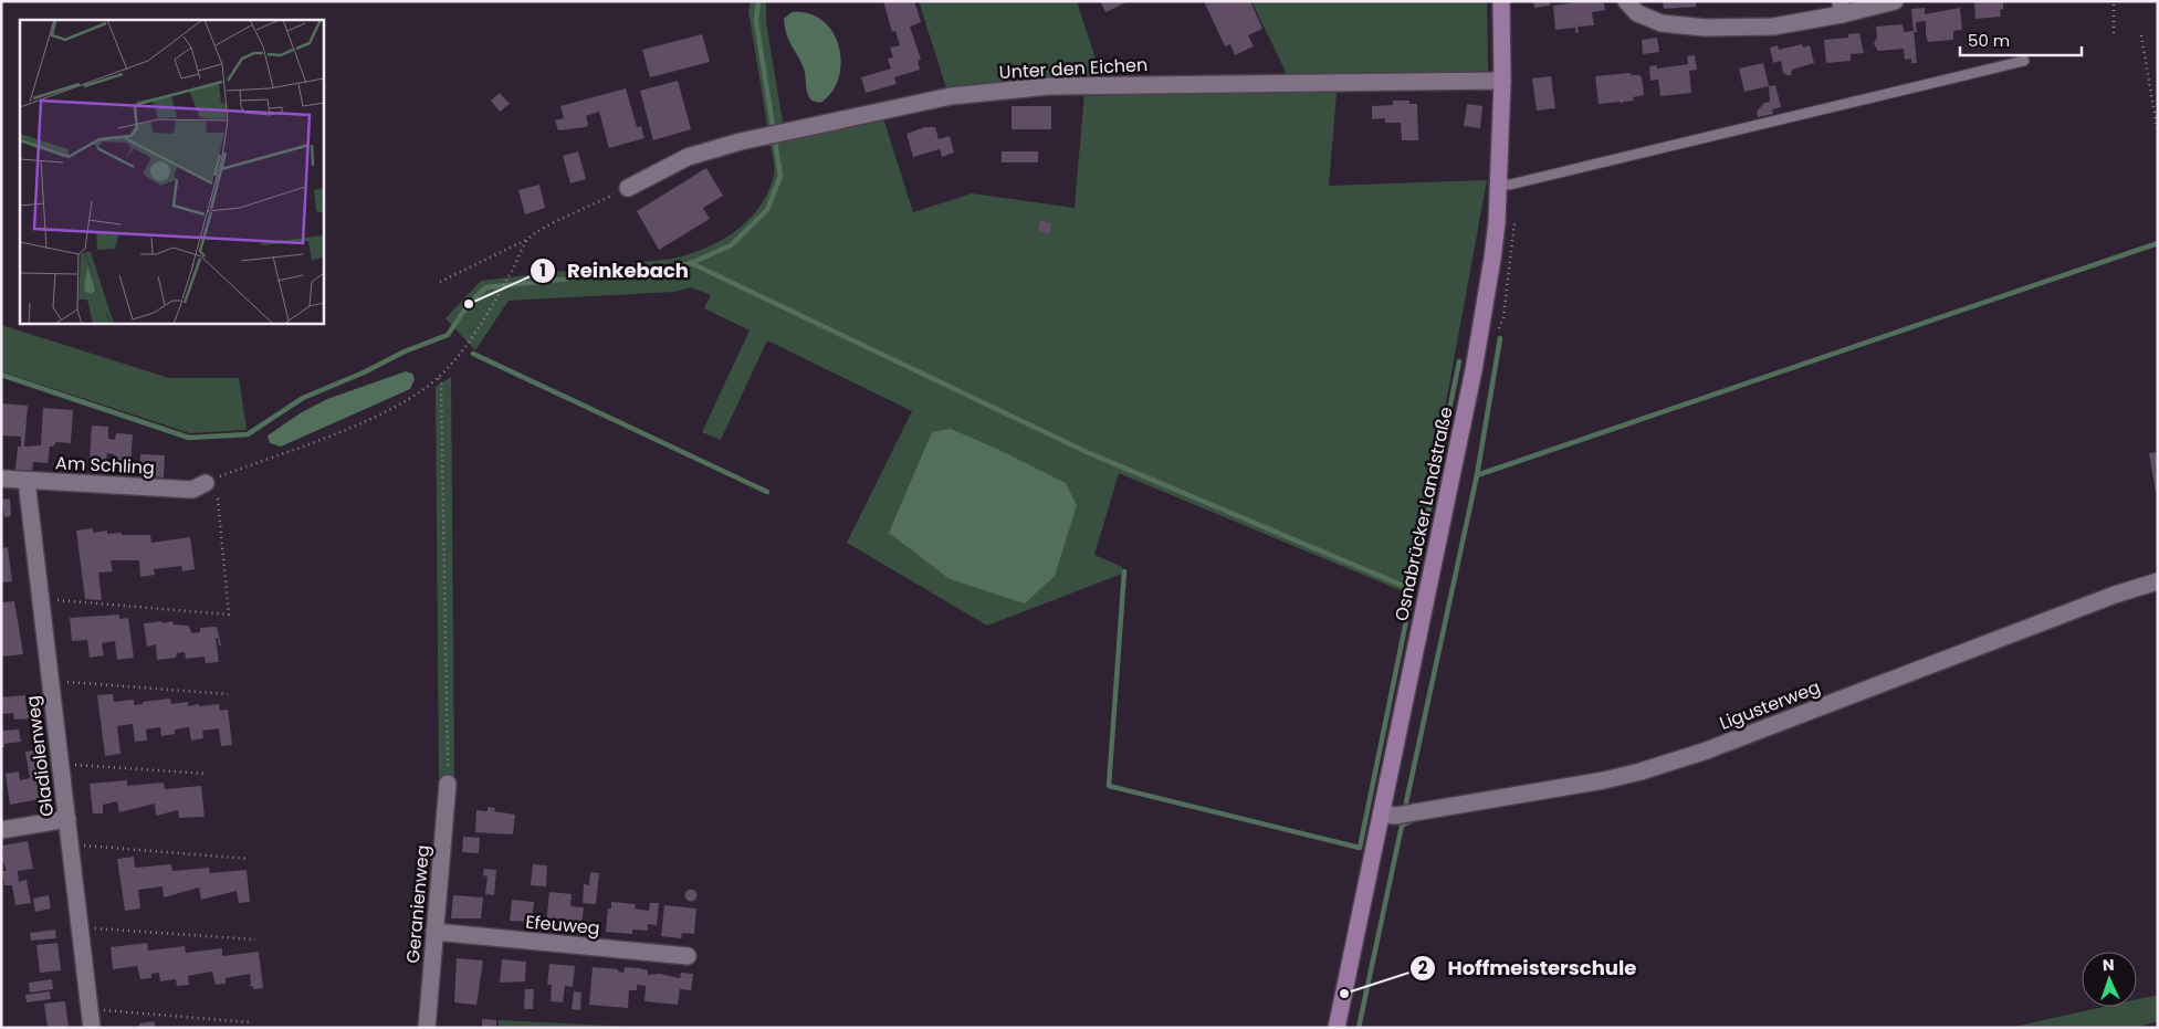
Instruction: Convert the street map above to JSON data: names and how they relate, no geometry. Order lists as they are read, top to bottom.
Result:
{
  "streets": {
    "street": [
      "Unter den Eichen",
      "Am Schling",
      "Osnabrücker Landstraße",
      "Ligusterweg",
      "Gladiolenweg",
      "Geranienweg",
      "Efeuweg"
    ]
  },
  "crossings": [
    ["Unter den Eichen", "Osnabrücker Landstraße"],
    ["Am Schling", "Gladiolenweg"],
    ["Osnabrücker Landstraße", "Ligusterweg"],
    ["Geranienweg", "Efeuweg"]
  ],
  "places": ["Reinkebach", "Hoffmeisterschule"],
  "scale_bar": "50 m",
  "north": "top"
}
